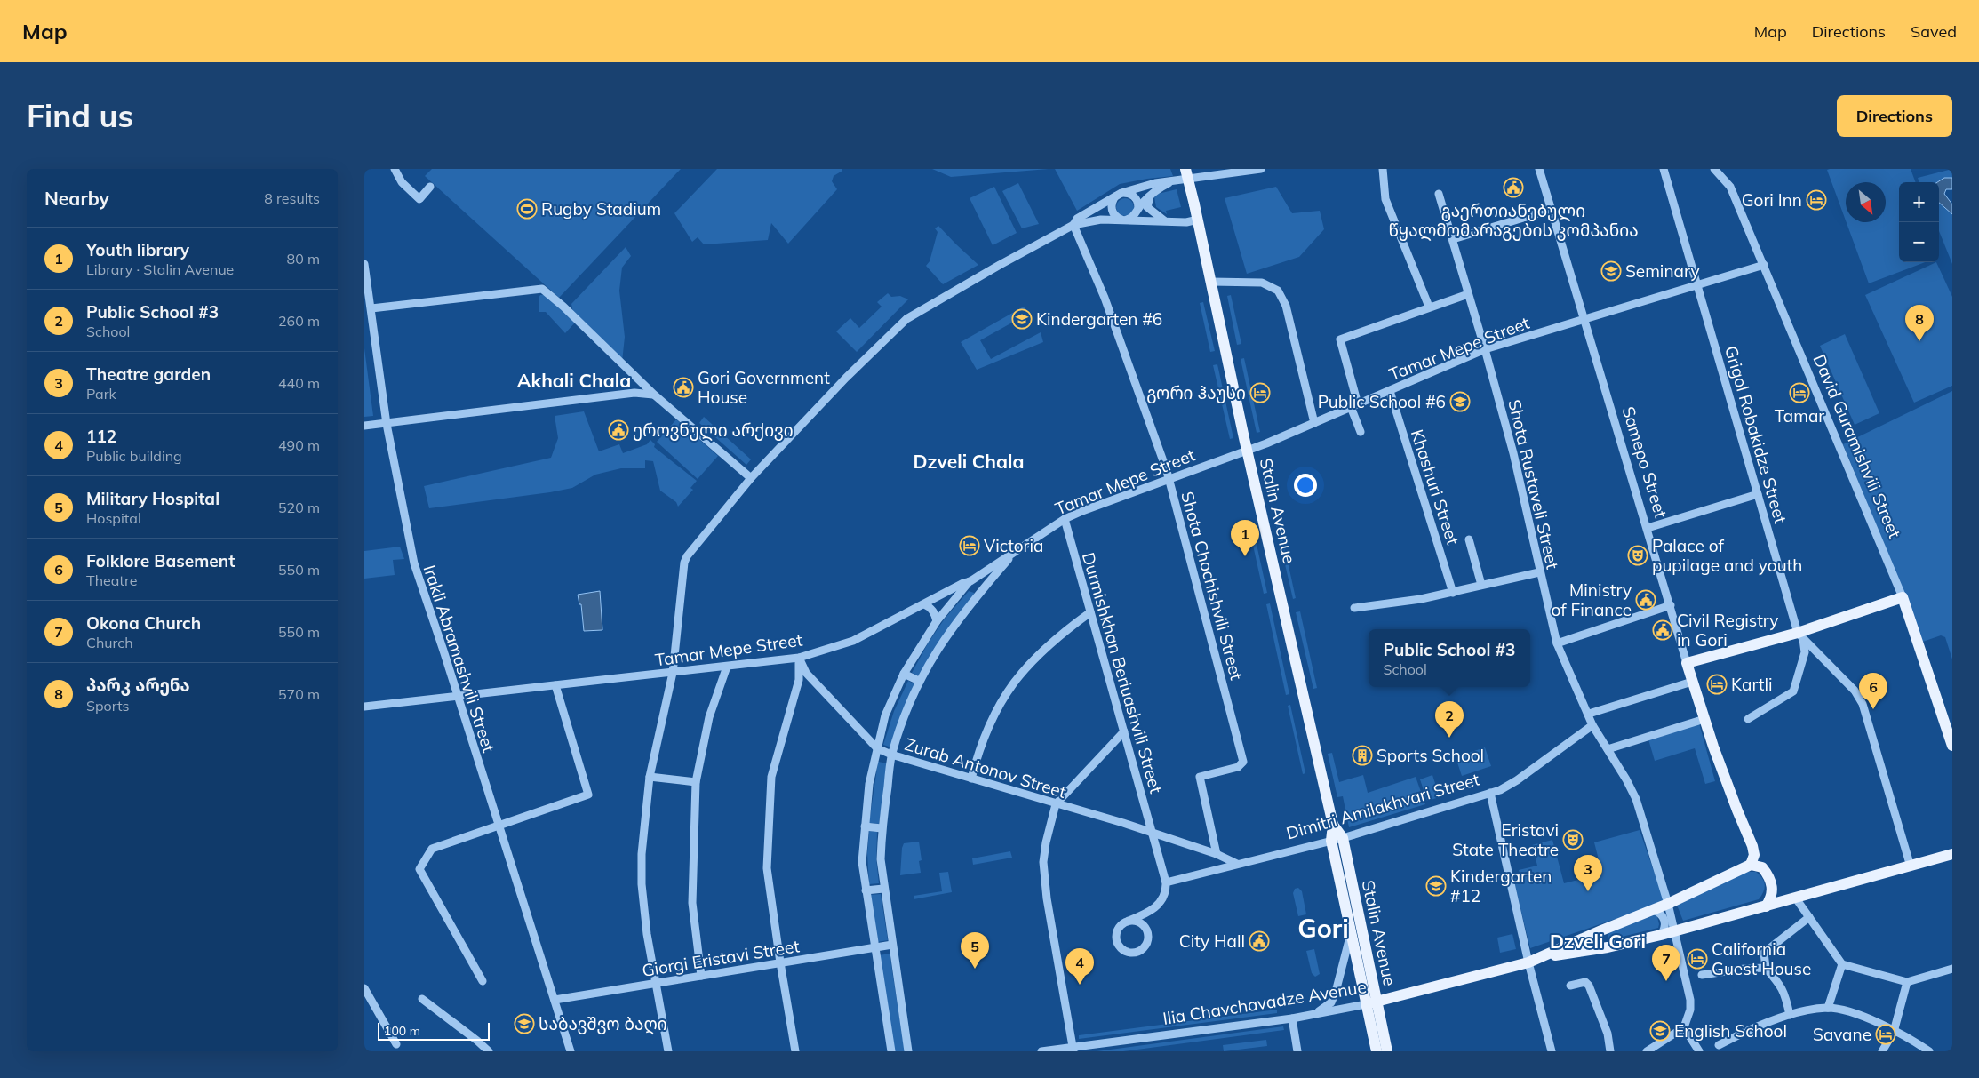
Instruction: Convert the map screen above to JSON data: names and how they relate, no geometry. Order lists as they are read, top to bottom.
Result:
{
  "streets": {
    "main road": [
      "David Guramishvili Street",
      "Samepo Street",
      "Stalin Avenue",
      "Ilia Chavchavadze Avenue"
    ],
    "street": [
      "Tamar Mepe Street",
      "Grigol Robakidze Street",
      "Shota Rustaveli Street",
      "Khashuri Street",
      "Shota Chochishvili Street",
      "Irakli Abramashvili Street",
      "Durmishkhan Beriuashvili Street",
      "Zurab Antonov Street",
      "Dimitri Amilakhvari Street",
      "Giorgi Eristavi Street"
    ]
  },
  "crossings": [
    ["Tamar Mepe Street", "Grigol Robakidze Street"],
    ["Tamar Mepe Street", "David Guramishvili Street"],
    ["Tamar Mepe Street", "Samepo Street"],
    ["Tamar Mepe Street", "Shota Rustaveli Street"],
    ["Tamar Mepe Street", "Khashuri Street"],
    ["Tamar Mepe Street", "Stalin Avenue"],
    ["Tamar Mepe Street", "Shota Chochishvili Street"],
    ["Tamar Mepe Street", "Irakli Abramashvili Street"],
    ["Tamar Mepe Street", "Durmishkhan Beriuashvili Street"],
    ["Tamar Mepe Street", "Zurab Antonov Street"],
    ["Grigol Robakidze Street", "Ilia Chavchavadze Avenue"],
    ["Samepo Street", "Ilia Chavchavadze Avenue"],
    ["Shota Rustaveli Street", "Dimitri Amilakhvari Street"],
    ["Shota Rustaveli Street", "Ilia Chavchavadze Avenue"],
    ["Stalin Avenue", "Dimitri Amilakhvari Street"],
    ["Stalin Avenue", "Ilia Chavchavadze Avenue"],
    ["Shota Chochishvili Street", "Zurab Antonov Street"],
    ["Irakli Abramashvili Street", "Giorgi Eristavi Street"],
    ["Durmishkhan Beriuashvili Street", "Zurab Antonov Street"],
    ["Zurab Antonov Street", "Dimitri Amilakhvari Street"]
  ],
  "districts": [
    "Akhali Chala",
    "Dzveli Chala",
    "Gori",
    "Dzveli Gori"
  ],
  "places": {
    "public building": [
      "გაერთიანებული წყალმომარაგების კომპანია",
      "Gori Government House",
      "ეროვნული არქივი",
      "Ministry of Finance",
      "Civil Registry in Gori",
      "City Hall"
    ],
    "hotel": [
      "Gori Inn",
      "გორი ჰაუსი",
      "Tamar",
      "Victoria",
      "Kartli",
      "California Guest House",
      "Savane"
    ],
    "sports": ["Rugby Stadium"],
    "school or university": [
      "Seminary",
      "Kindergarten #6",
      "Public School #6",
      "Kindergarten #12",
      "საბავშვო ბაღი",
      "English School"
    ],
    "theatre": ["Palace of pupilage and youth", "Eristavi State Theatre"],
    "building": ["Sports School"]
  },
  "scale_bar": "100 m",
  "north": "bottom right",
  "page": {
    "header": "Map",
    "nav": ["Map", "Directions", "Saved"],
    "buttons": "Directions",
    "title": "Find us",
    "heading": ["Nearby", "8 results"],
    "map_buttons": ["+", "−"],
    "list": [
      {
        "mark": "1",
        "name": "Youth library",
        "note": "Library · Stalin Avenue",
        "value": "80 m"
      },
      {
        "mark": "2",
        "name": "Public School #3",
        "note": "School",
        "value": "260 m"
      },
      {
        "mark": "3",
        "name": "Theatre garden",
        "note": "Park",
        "value": "440 m"
      },
      {
        "mark": "4",
        "name": "112",
        "note": "Public building",
        "value": "490 m"
      },
      {
        "mark": "5",
        "name": "Military Hospital",
        "note": "Hospital",
        "value": "520 m"
      },
      {
        "mark": "6",
        "name": "Folklore Basement",
        "note": "Theatre",
        "value": "550 m"
      },
      {
        "mark": "7",
        "name": "Okona Church",
        "note": "Church",
        "value": "550 m"
      },
      {
        "mark": "8",
        "name": "პარკ არენა",
        "note": "Sports",
        "value": "570 m"
      }
    ],
    "pins": [
      "8",
      "1",
      "6",
      "2",
      "3",
      "5",
      "7",
      "4"
    ],
    "popup": ["Public School #3", "School"],
    "scale": "100 m"
  }
}
